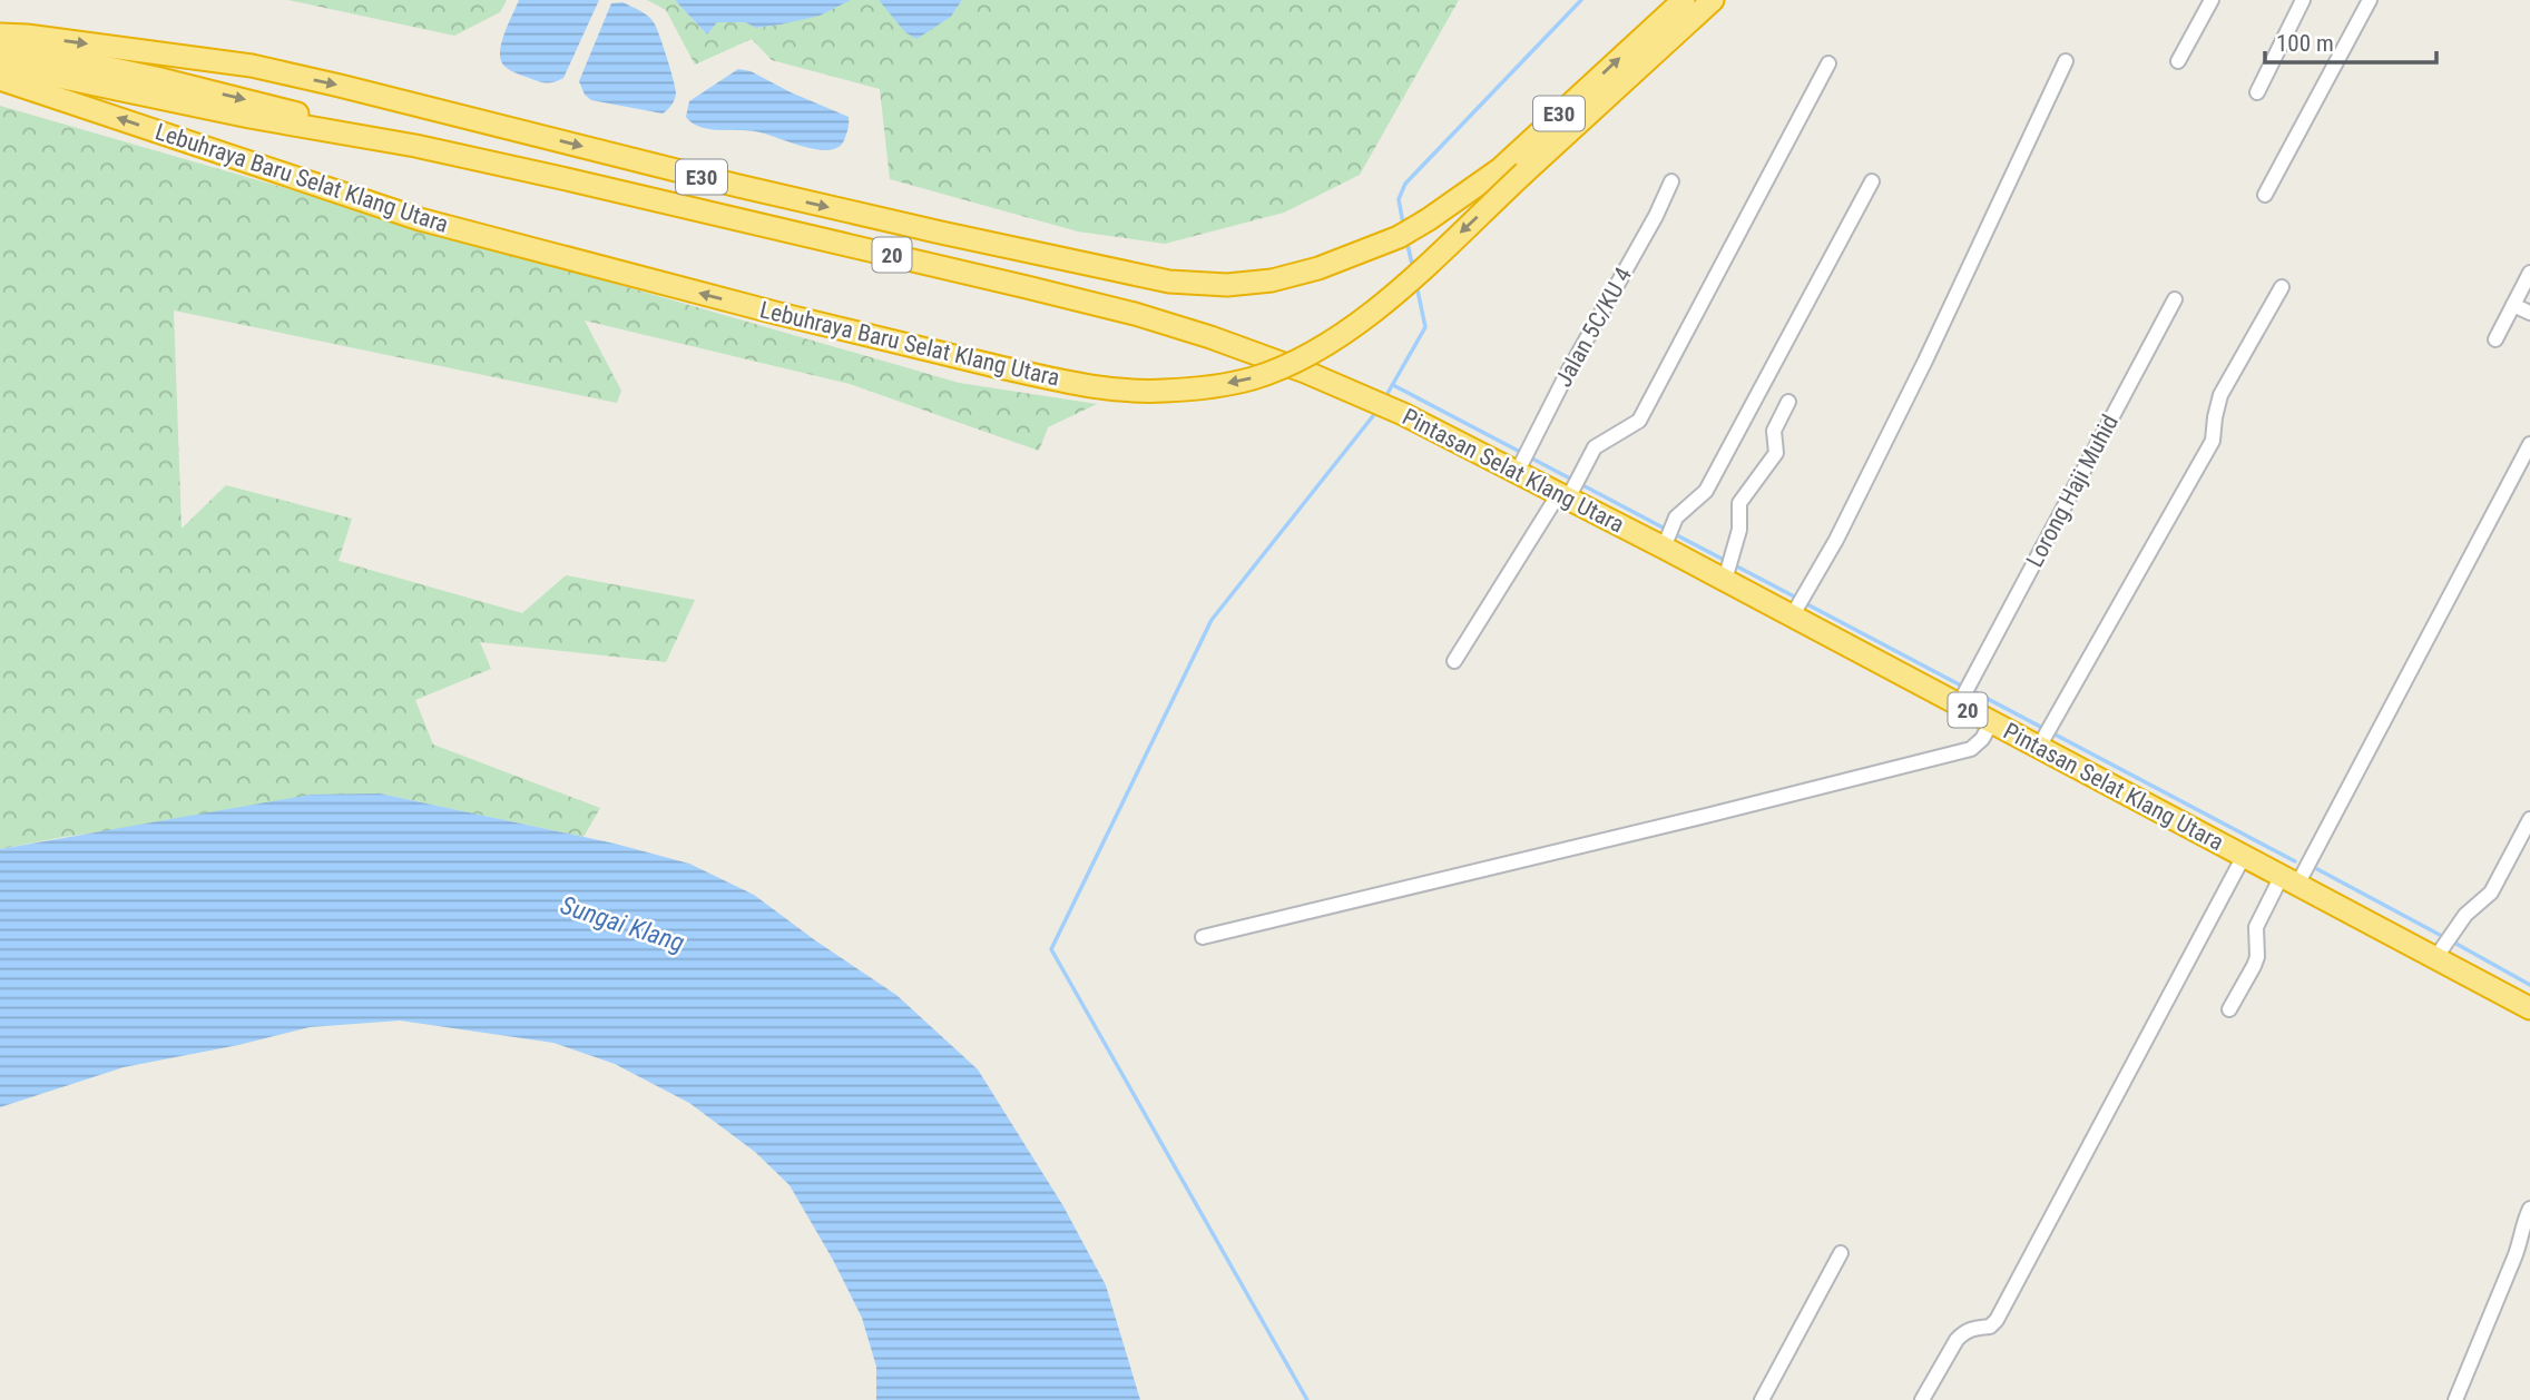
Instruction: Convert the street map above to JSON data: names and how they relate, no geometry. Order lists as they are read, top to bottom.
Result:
{
  "streets": {
    "highway": [
      "E30",
      "Lebuhraya Baru Selat Klang Utara",
      "20",
      "Pintasan Selat Klang Utara"
    ],
    "street": ["Jalan 5C/KU 4", "Lorong Haji Muhid"]
  },
  "crossings": [
    ["Lebuhraya Baru Selat Klang Utara", "Pintasan Selat Klang Utara"],
    ["Jalan 5C/KU 4", "Pintasan Selat Klang Utara"],
    ["Pintasan Selat Klang Utara", "Lorong Haji Muhid"]
  ],
  "water": ["Sungai Klang"],
  "scale_bar": "100 m"
}
